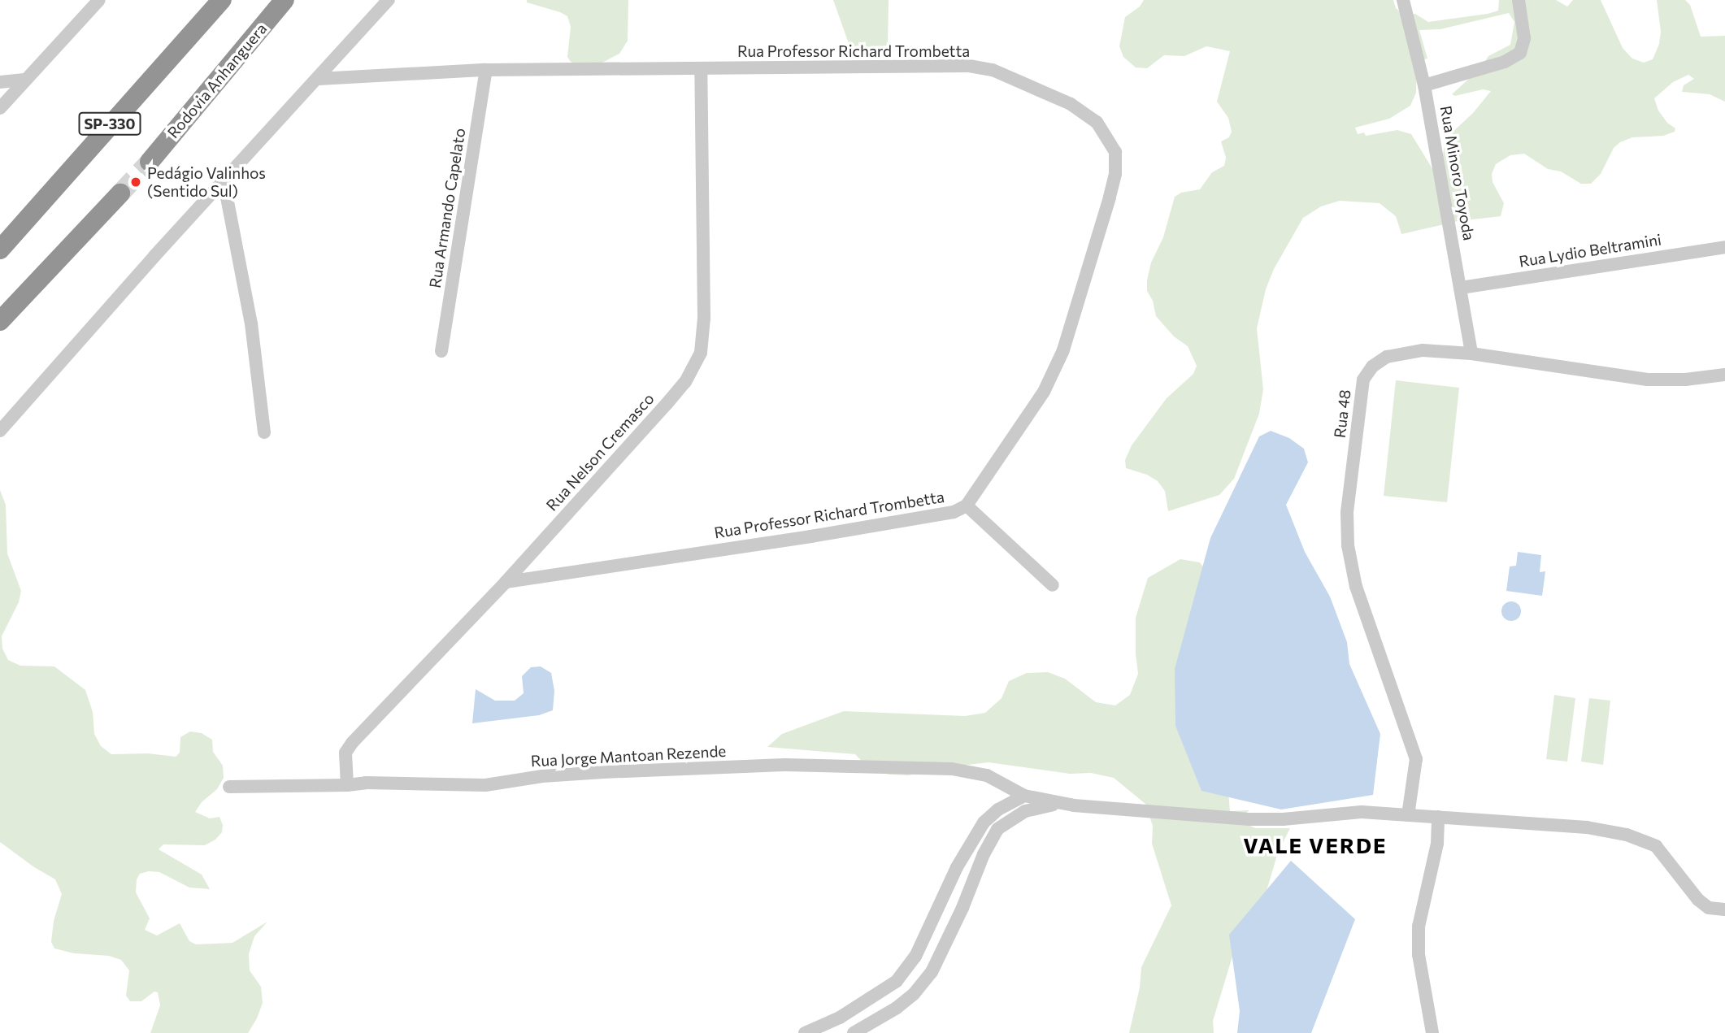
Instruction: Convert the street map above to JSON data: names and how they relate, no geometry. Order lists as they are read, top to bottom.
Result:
{
  "streets": {
    "highway": ["Rodovia Anhanguera", "SP-330"],
    "street": [
      "Rua Professor Richard Trombetta",
      "Rua Minoro Toyoda",
      "Rua Armando Capelato",
      "Rua Lydio Beltramini",
      "Rua 48",
      "Rua Nelson Cremasco",
      "Rua Jorge Mantoan Rezende"
    ]
  },
  "crossings": [
    ["Rua Professor Richard Trombetta", "Rua Armando Capelato"],
    ["Rua Professor Richard Trombetta", "Rua Nelson Cremasco"],
    ["Rua Minoro Toyoda", "Rua Lydio Beltramini"],
    ["Rua Minoro Toyoda", "Rua 48"],
    ["Rua Nelson Cremasco", "Rua Jorge Mantoan Rezende"]
  ],
  "districts": ["VALE VERDE"],
  "places": ["Pedágio Valinhos (Sentido Sul)"]
}
